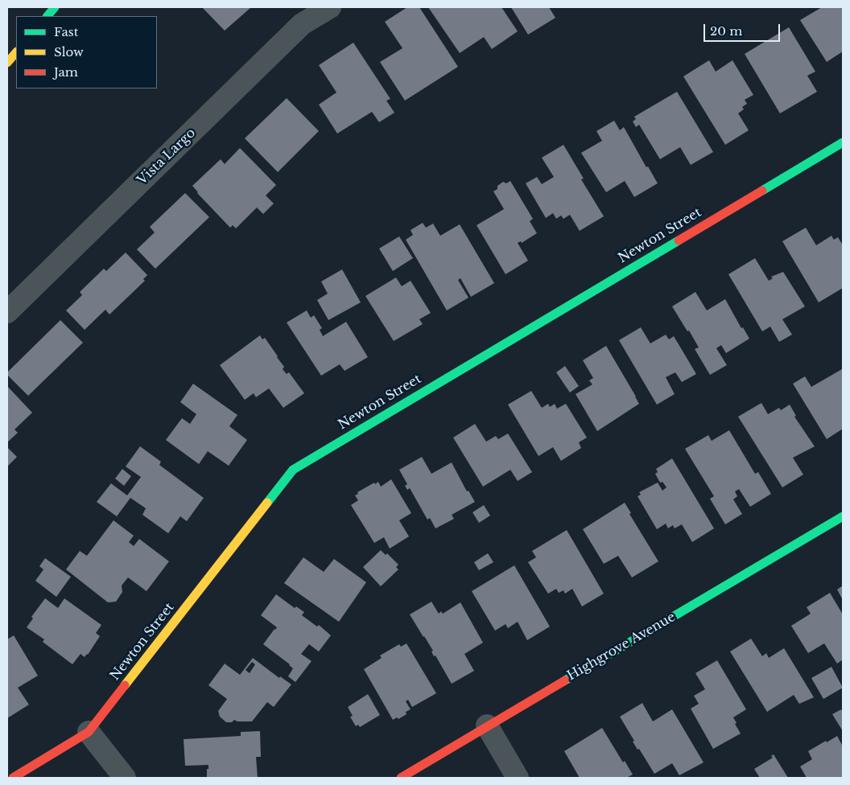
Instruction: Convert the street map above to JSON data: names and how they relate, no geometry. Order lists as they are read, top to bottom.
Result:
{
  "streets": {
    "street": ["Vista Largo", "Newton Street", "Highgrove Avenue"]
  },
  "legend": ["Fast", "Slow", "Jam"],
  "scale_bar": "20 m"
}
